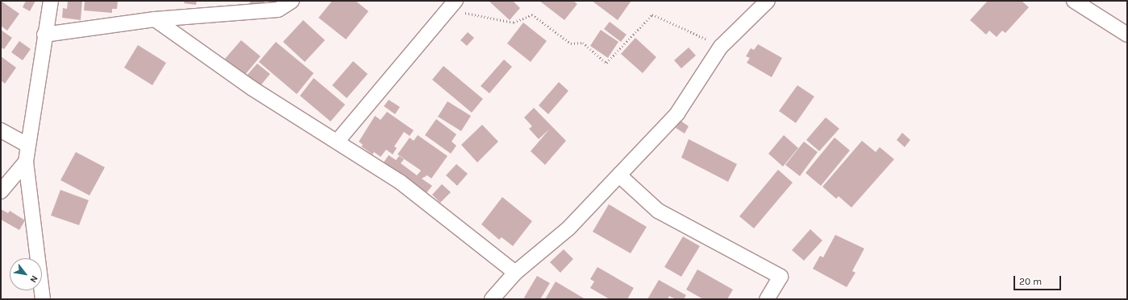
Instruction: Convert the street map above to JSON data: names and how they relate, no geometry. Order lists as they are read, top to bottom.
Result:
{
  "scale_bar": "20 m",
  "north": "bottom right"
}
